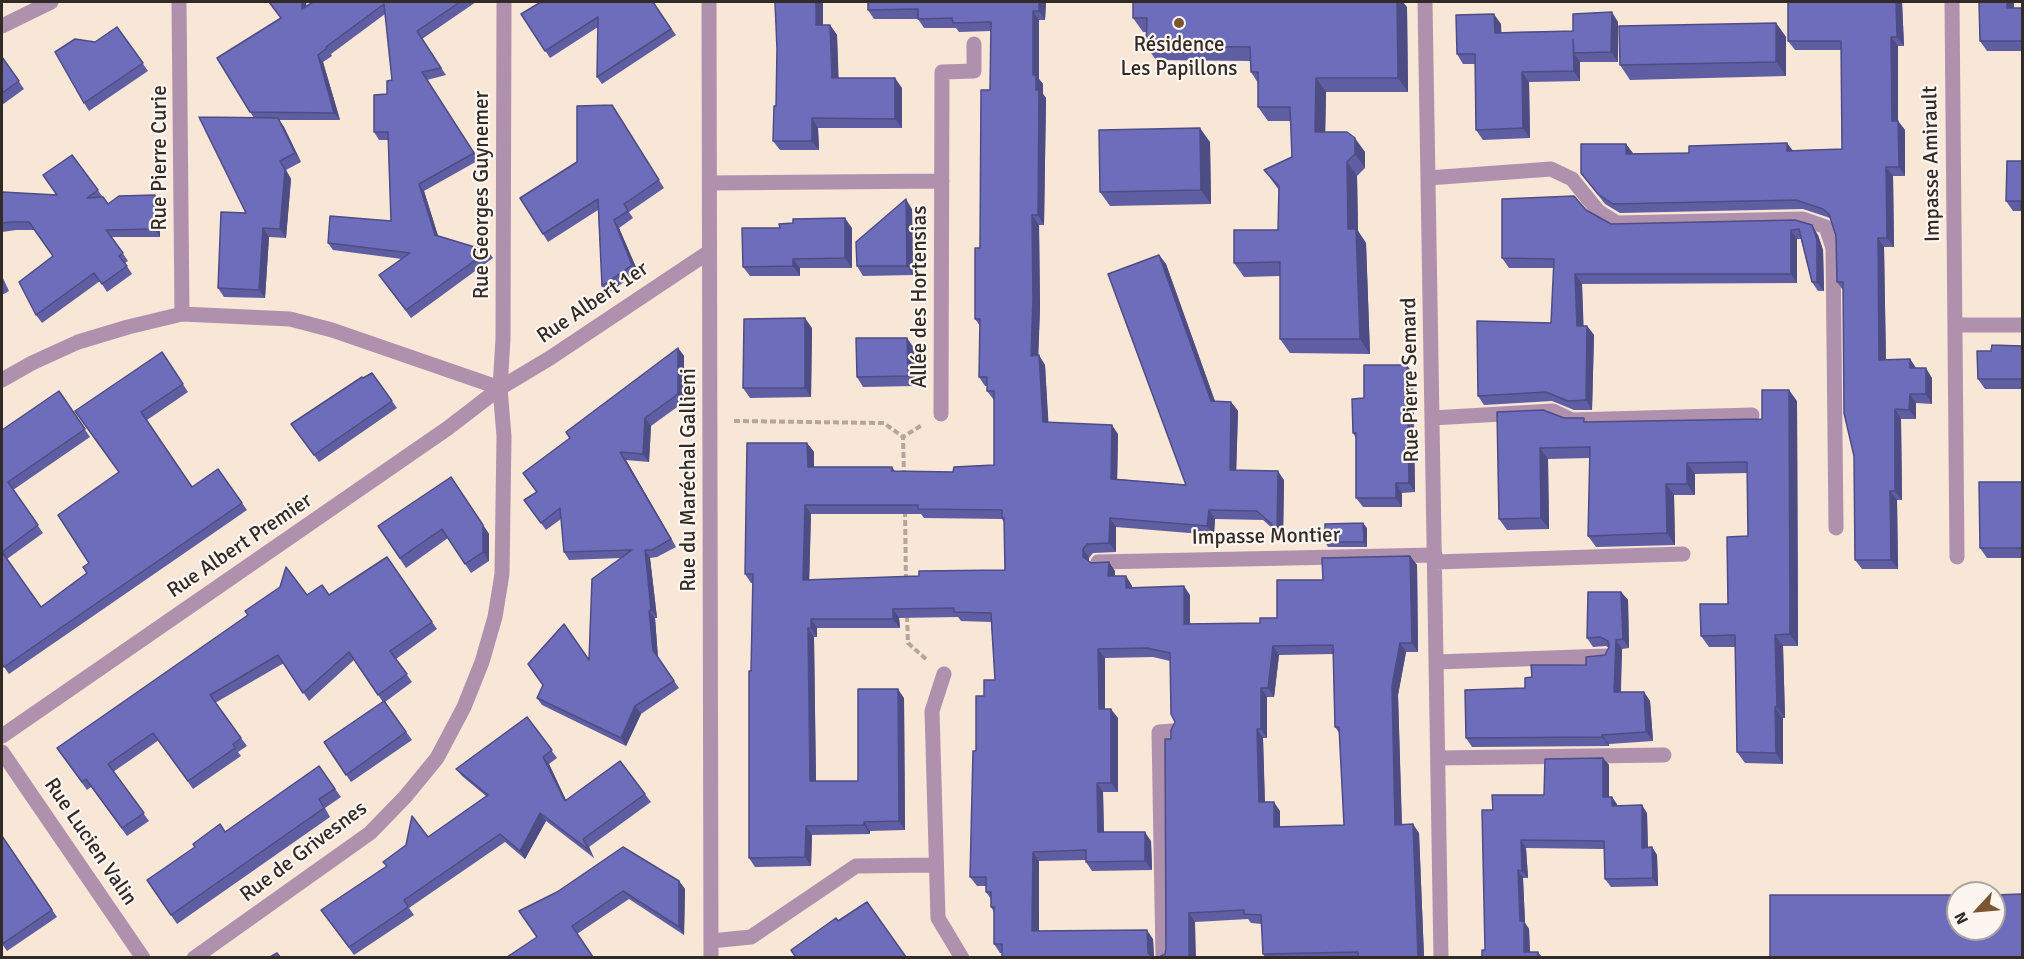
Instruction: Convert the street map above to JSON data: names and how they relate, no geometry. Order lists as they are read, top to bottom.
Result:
{
  "streets": {
    "street": [
      "Rue Pierre Curie",
      "Impasse Amirault",
      "Rue Georges Guynemer",
      "Allée des Hortensias",
      "Rue Albert 1er",
      "Rue Pierre Semard",
      "Rue du Maréchal Gallieni",
      "Impasse Montier",
      "Rue Albert Premier",
      "Rue Lucien Valin",
      "Rue de Grivesnes"
    ]
  },
  "crossings": [
    ["Rue Georges Guynemer", "Rue Albert 1er"],
    ["Rue Georges Guynemer", "Rue Albert Premier"],
    ["Rue Georges Guynemer", "Rue de Grivesnes"],
    ["Allée des Hortensias", "Rue du Maréchal Gallieni"],
    ["Rue Albert 1er", "Rue du Maréchal Gallieni"],
    ["Rue Albert 1er", "Rue Albert Premier"],
    ["Rue Albert 1er", "Rue de Grivesnes"],
    ["Rue Pierre Semard", "Impasse Montier"],
    ["Rue Albert Premier", "Rue de Grivesnes"]
  ],
  "places": ["Résidence Les Papillons"],
  "north": "bottom left"
}
